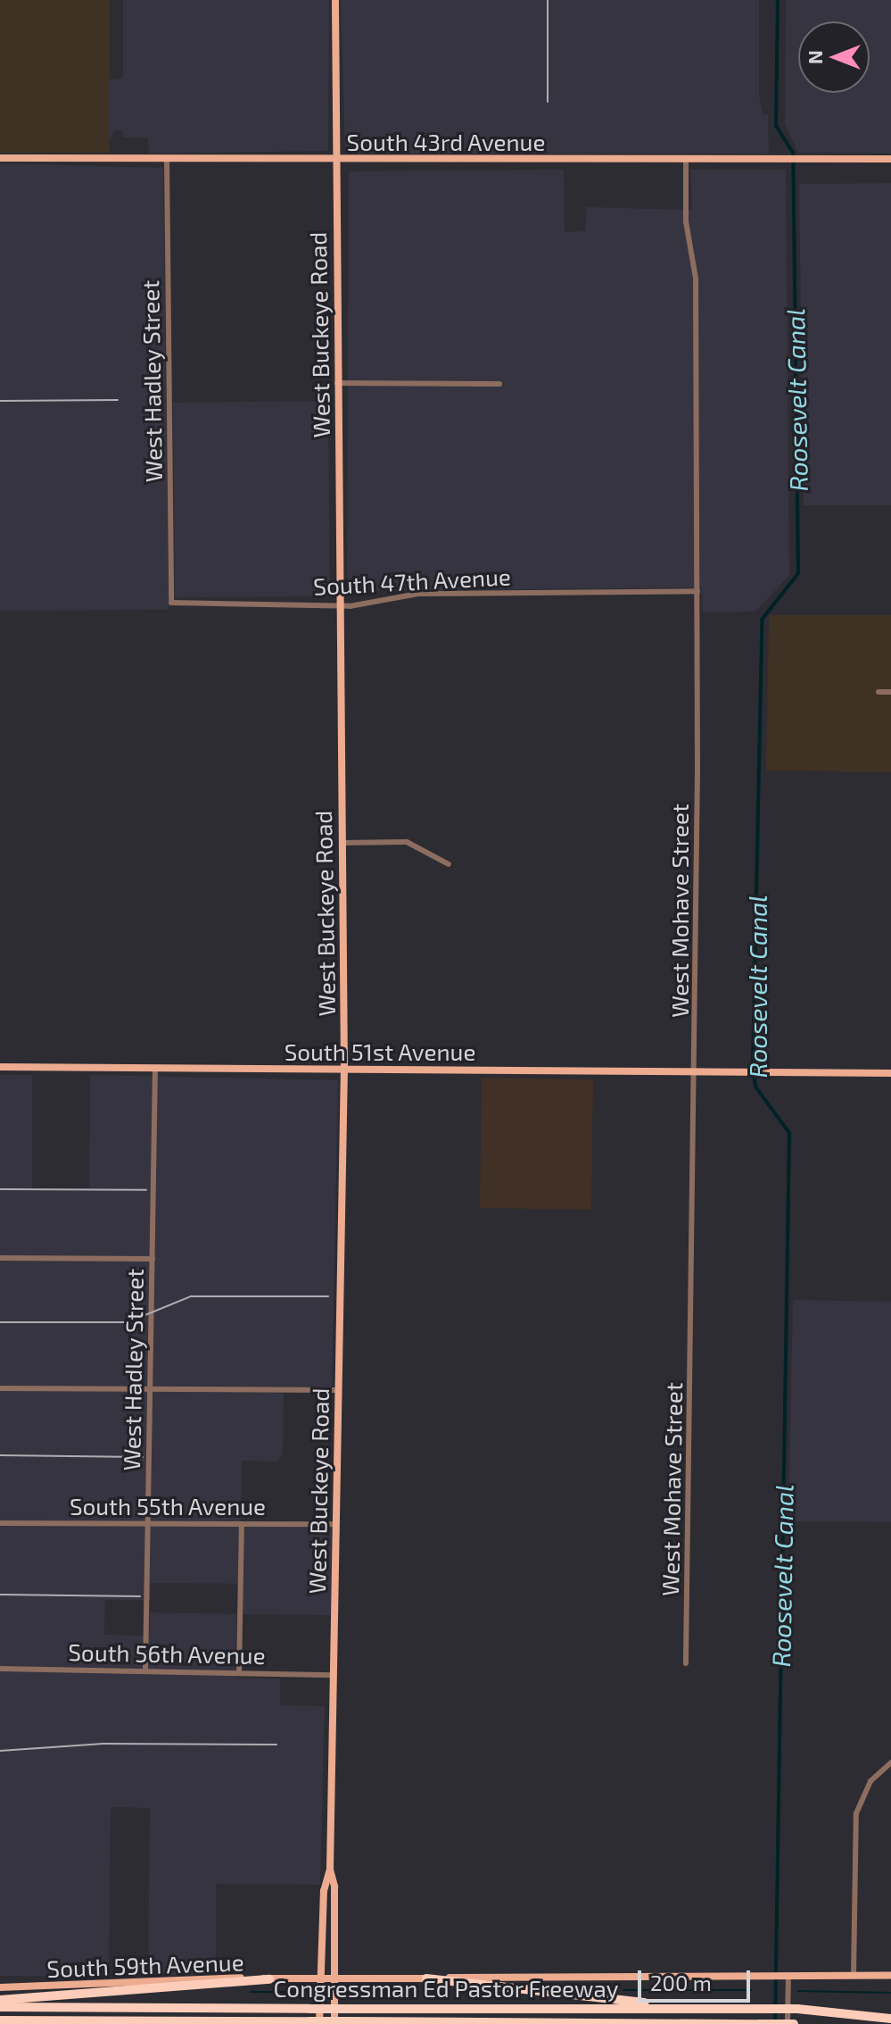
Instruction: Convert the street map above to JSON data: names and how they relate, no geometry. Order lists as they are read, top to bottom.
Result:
{
  "streets": {
    "highway": ["Congressman Ed Pastor Freeway"],
    "main road": [
      "South 43rd Avenue",
      "West Buckeye Road",
      "South 51st Avenue",
      "South 59th Avenue"
    ],
    "street": [
      "West Hadley Street",
      "South 47th Avenue",
      "West Mohave Street",
      "South 55th Avenue",
      "South 56th Avenue"
    ]
  },
  "crossings": [
    ["South 43rd Avenue", "West Buckeye Road"],
    ["South 43rd Avenue", "West Hadley Street"],
    ["South 43rd Avenue", "West Mohave Street"],
    ["West Buckeye Road", "South 47th Avenue"],
    ["West Buckeye Road", "South 51st Avenue"],
    ["West Buckeye Road", "South 55th Avenue"],
    ["West Buckeye Road", "South 56th Avenue"],
    ["West Buckeye Road", "South 59th Avenue"],
    ["West Buckeye Road", "Congressman Ed Pastor Freeway"],
    ["West Hadley Street", "South 47th Avenue"],
    ["West Hadley Street", "South 51st Avenue"],
    ["West Hadley Street", "South 55th Avenue"],
    ["West Hadley Street", "South 56th Avenue"],
    ["South 47th Avenue", "West Mohave Street"],
    ["West Mohave Street", "South 51st Avenue"]
  ],
  "water": ["Roosevelt Canal"],
  "scale_bar": "200 m",
  "north": "left"
}
